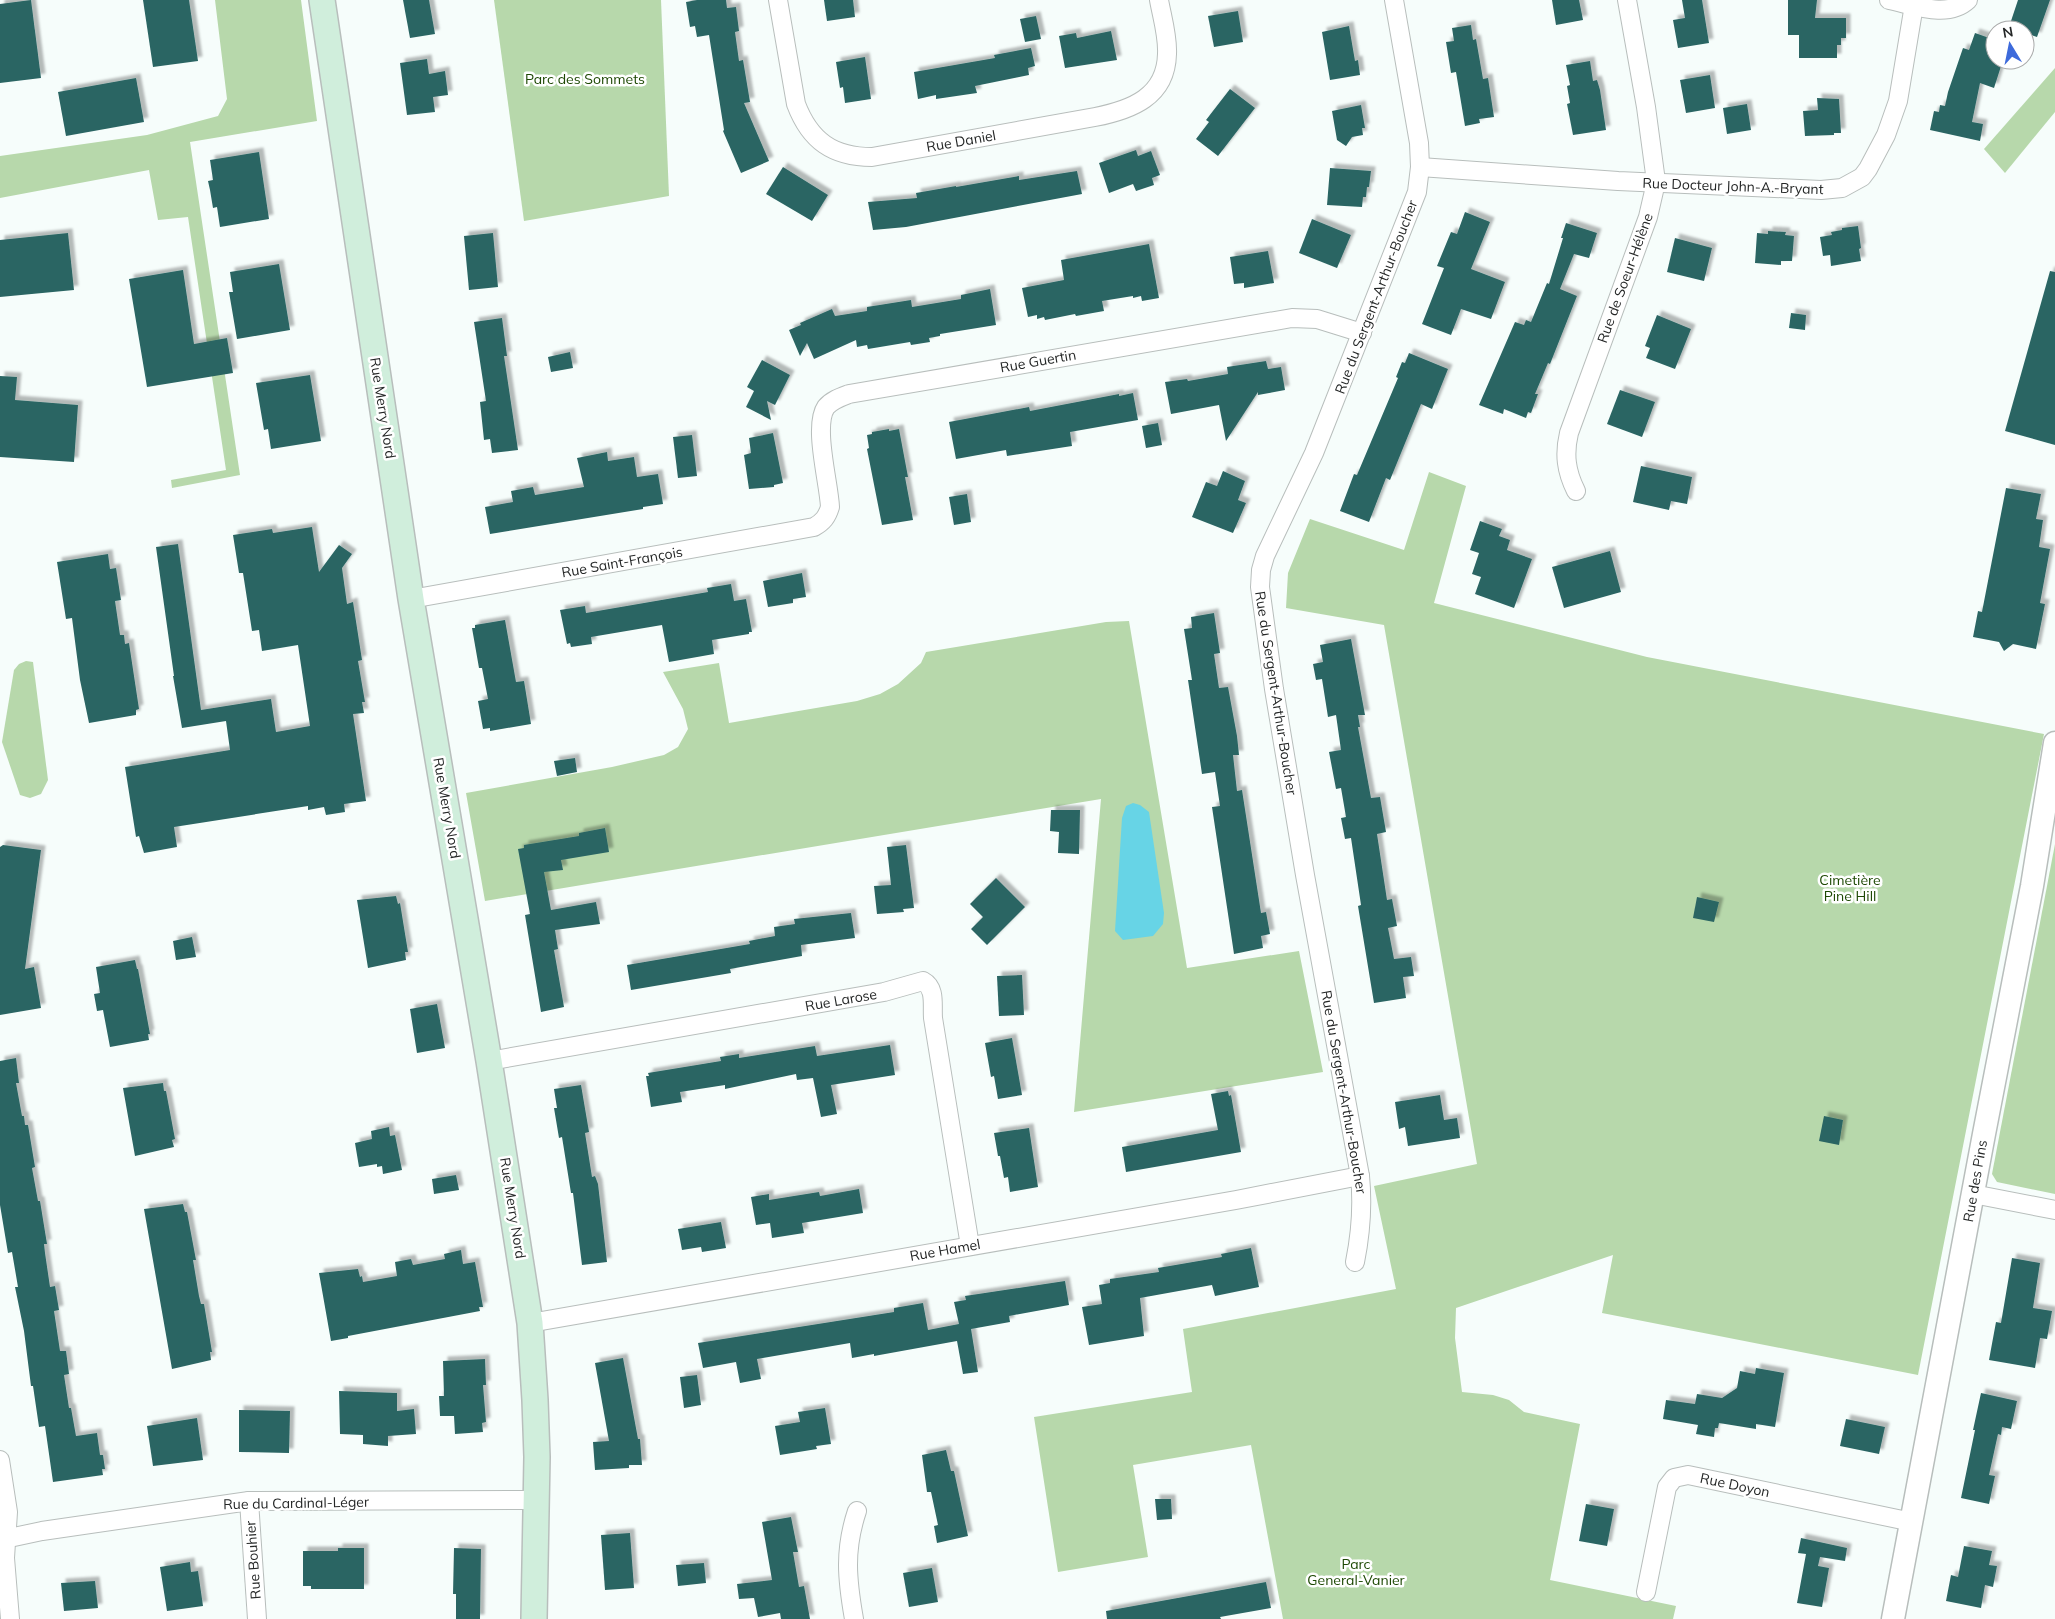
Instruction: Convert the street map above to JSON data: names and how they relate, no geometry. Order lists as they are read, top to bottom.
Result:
{
  "streets": {
    "main road": ["Rue Merry Nord"],
    "street": [
      "Rue Daniel",
      "Rue Docteur John-A.-Bryant",
      "Rue de Soeur-Hélène",
      "Rue du Sergent-Arthur-Boucher",
      "Rue Guertin",
      "Rue Saint-François",
      "Rue Larose",
      "Rue des Pins",
      "Rue Hamel",
      "Rue Doyon",
      "Rue du Cardinal-Léger",
      "Rue Bouhier"
    ]
  },
  "crossings": [
    ["Rue Docteur John-A.-Bryant", "Rue de Soeur-Hélène"],
    ["Rue Docteur John-A.-Bryant", "Rue du Sergent-Arthur-Boucher"],
    ["Rue du Sergent-Arthur-Boucher", "Rue Guertin"],
    ["Rue du Sergent-Arthur-Boucher", "Rue Hamel"],
    ["Rue Guertin", "Rue Saint-François"],
    ["Rue Merry Nord", "Rue Saint-François"],
    ["Rue Merry Nord", "Rue Larose"],
    ["Rue Merry Nord", "Rue Hamel"],
    ["Rue Merry Nord", "Rue du Cardinal-Léger"],
    ["Rue Larose", "Rue Hamel"],
    ["Rue des Pins", "Rue Doyon"],
    ["Rue du Cardinal-Léger", "Rue Bouhier"]
  ],
  "parks": ["Parc des Sommets", "Cimetière Pine Hill", "Parc General-Vanier"],
  "north": "top"
}
